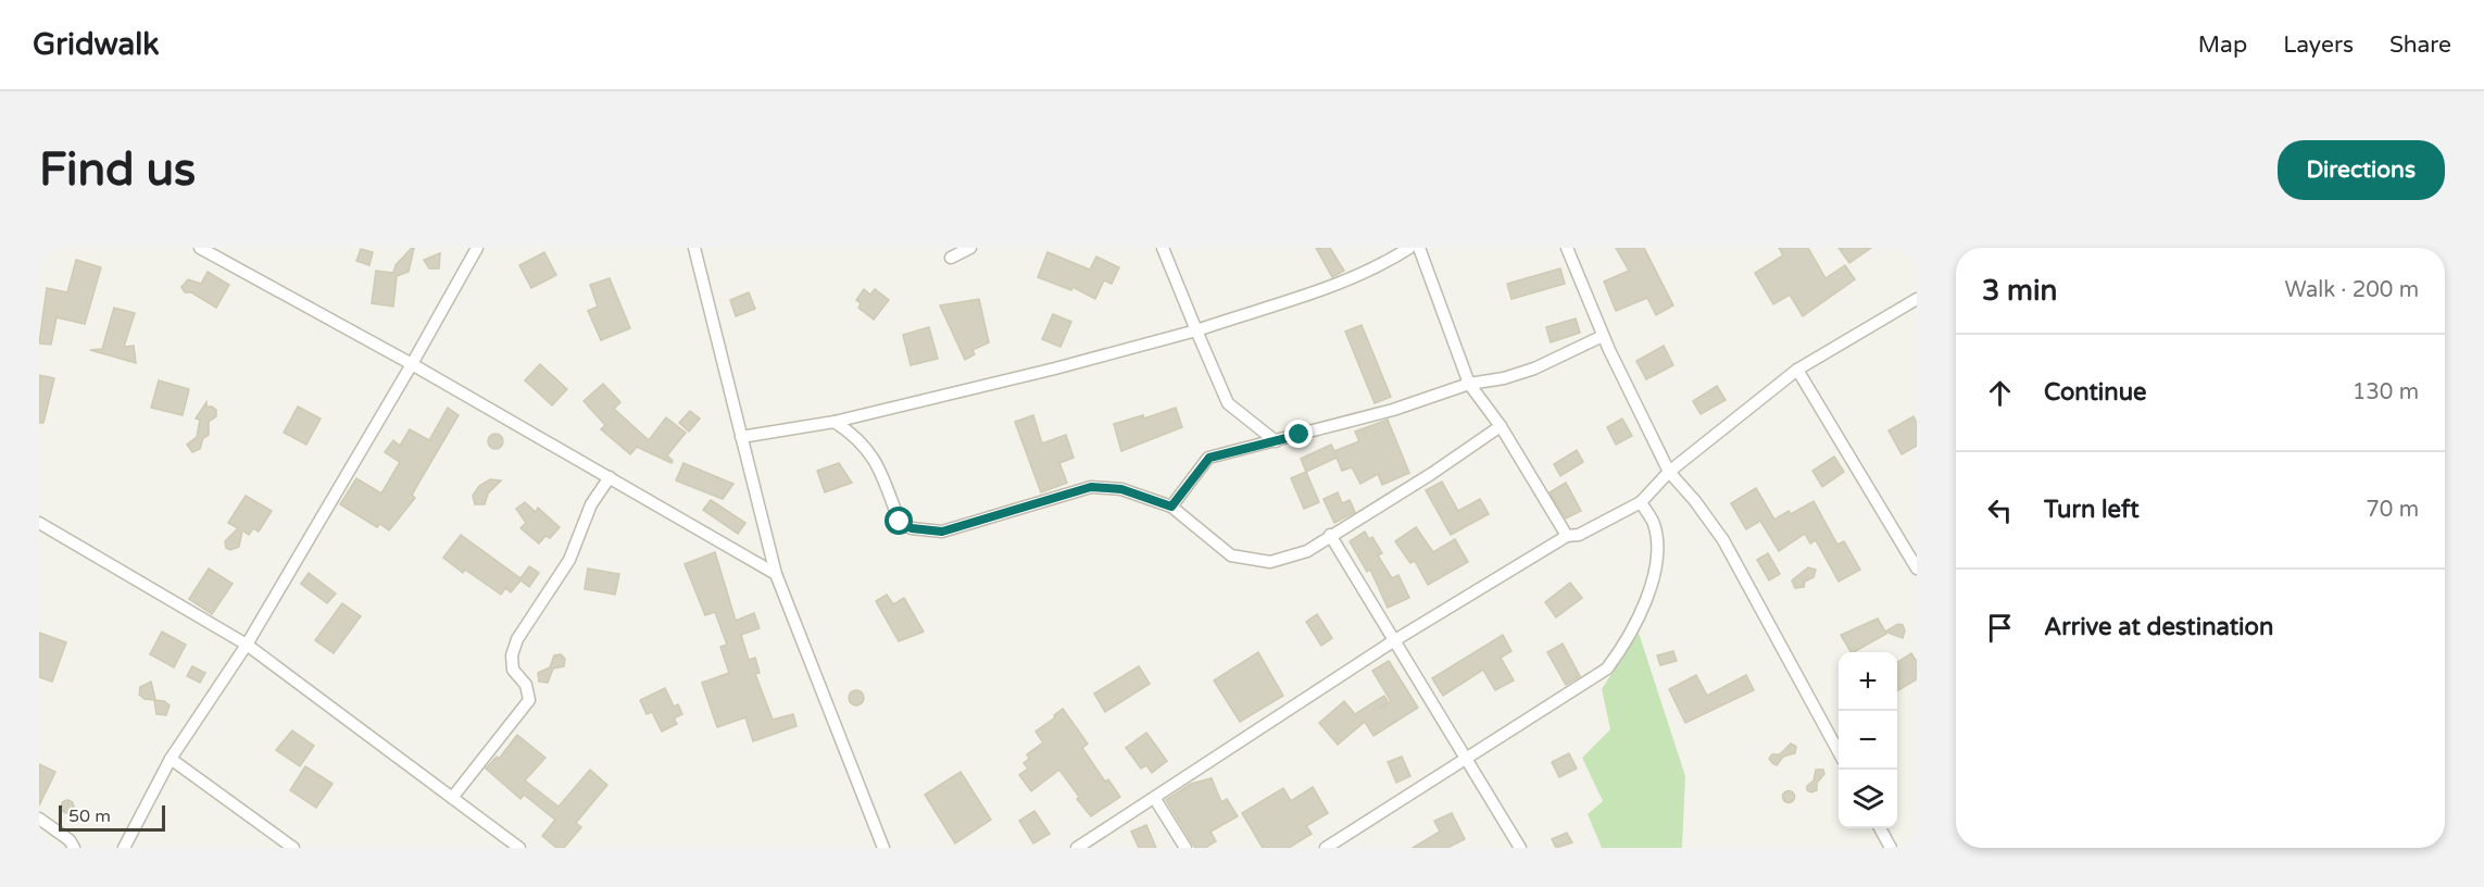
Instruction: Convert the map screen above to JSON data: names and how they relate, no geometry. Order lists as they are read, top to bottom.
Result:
{
  "scale_bar": "50 m",
  "page": {
    "header": "Gridwalk",
    "nav": ["Map", "Layers", "Share"],
    "buttons": "Directions",
    "title": "Find us",
    "heading": ["3 min", "Walk · 200 m"],
    "list": [
      ["Continue", "130 m"],
      ["Turn left", "70 m"],
      "Arrive at destination"
    ],
    "map_buttons": ["+", "−"],
    "scale": "50 m"
  }
}
